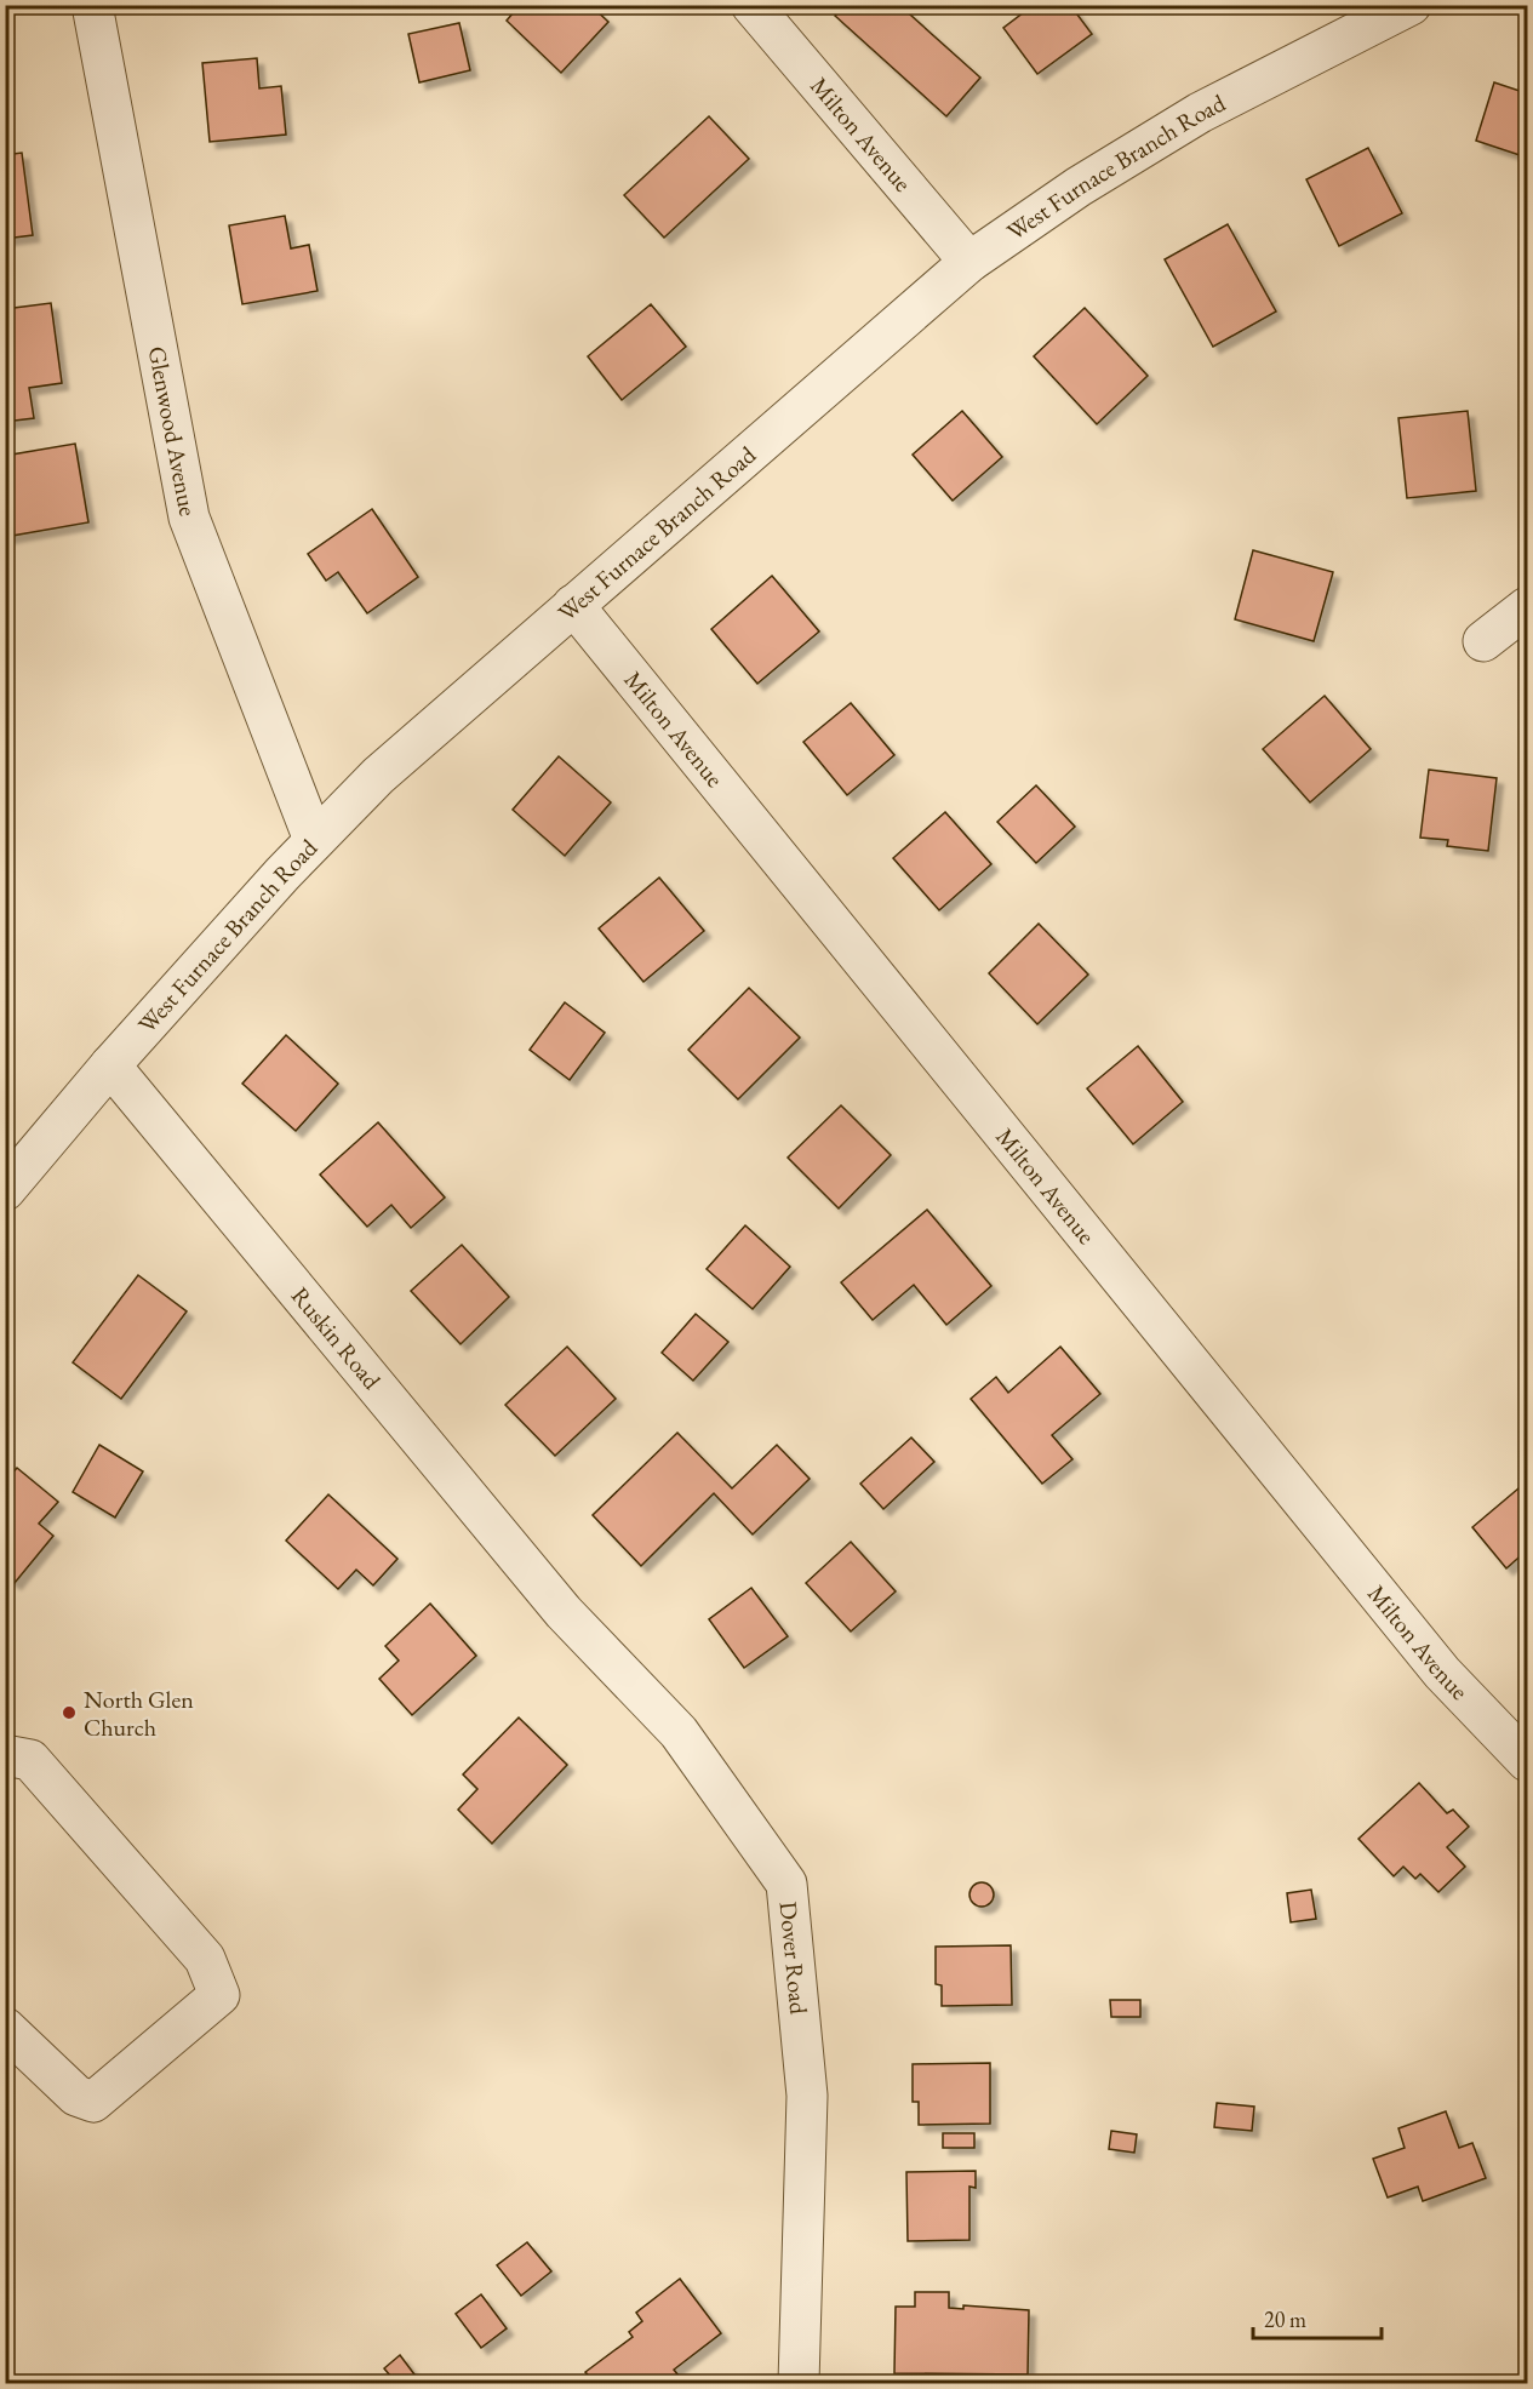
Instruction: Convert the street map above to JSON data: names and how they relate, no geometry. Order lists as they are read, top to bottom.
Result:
{
  "streets": {
    "street": [
      "Milton Avenue",
      "West Furnace Branch Road",
      "Glenwood Avenue",
      "Ruskin Road",
      "Dover Road"
    ]
  },
  "crossings": [
    ["Milton Avenue", "West Furnace Branch Road"],
    ["West Furnace Branch Road", "Glenwood Avenue"],
    ["West Furnace Branch Road", "Ruskin Road"],
    ["Ruskin Road", "Dover Road"]
  ],
  "places": ["North Glen Church"],
  "scale_bar": "20 m"
}
